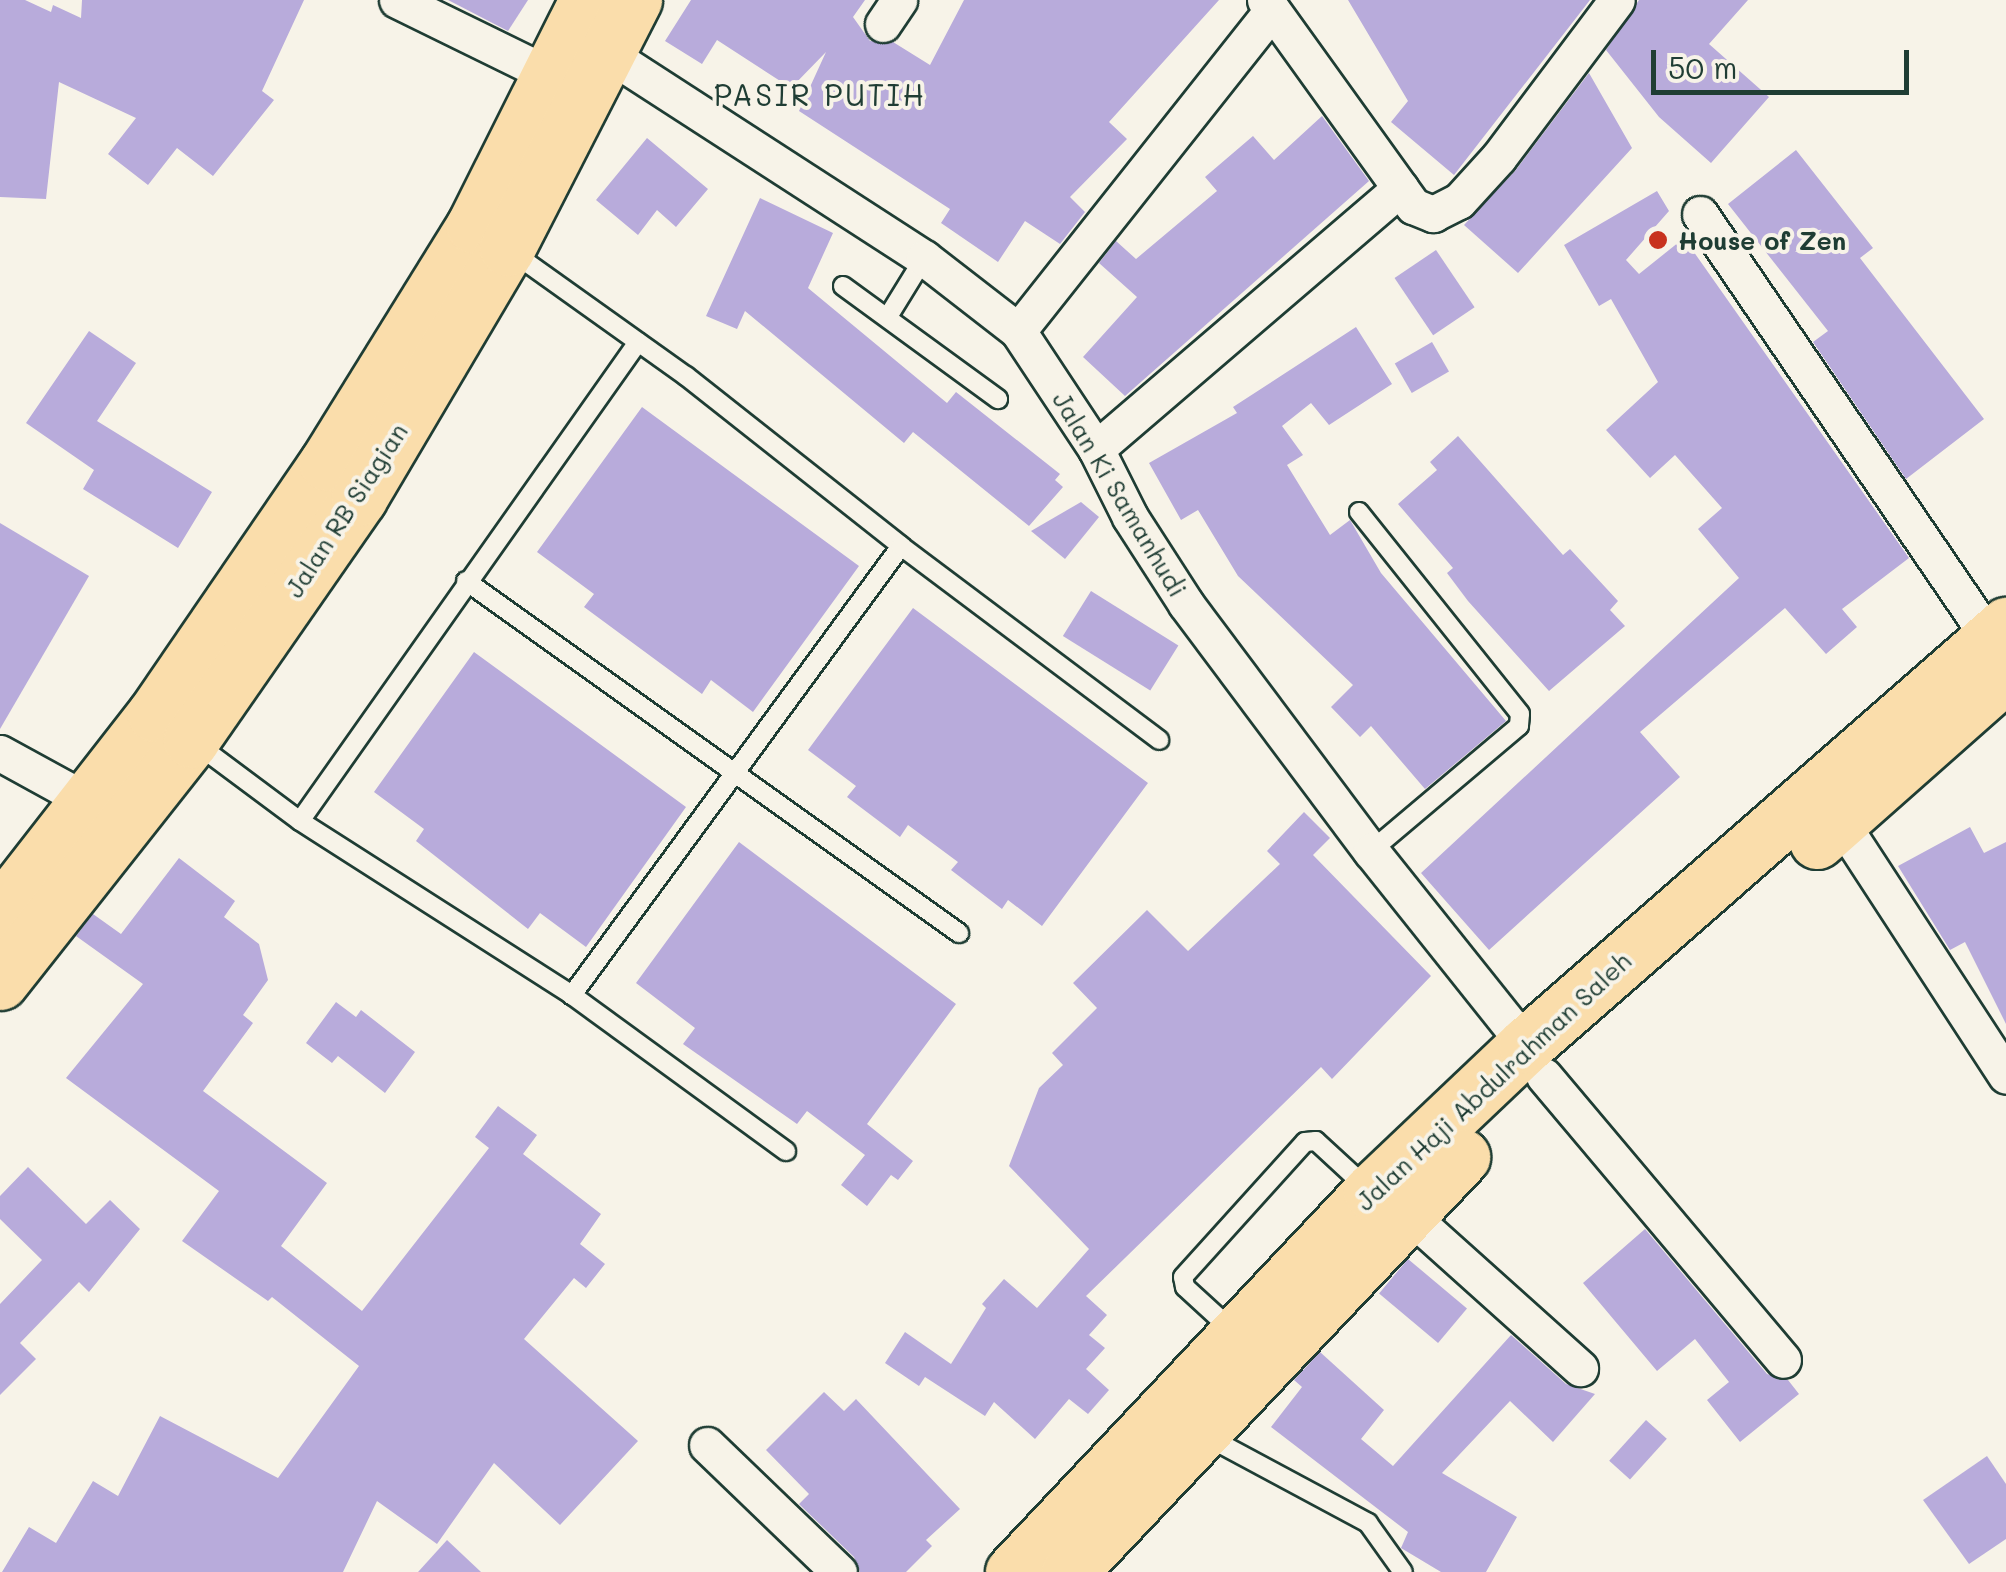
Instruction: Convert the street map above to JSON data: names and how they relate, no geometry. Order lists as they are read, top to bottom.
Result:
{
  "streets": {
    "highway": ["Jalan RB Siagian", "Jalan Haji Abdulrahman Saleh"],
    "street": ["Jalan Ki Samanhudi"]
  },
  "crossings": [
    ["Jalan Ki Samanhudi", "Jalan RB Siagian"],
    ["Jalan Ki Samanhudi", "Jalan Haji Abdulrahman Saleh"]
  ],
  "districts": ["PASIR PUTIH"],
  "places": ["House of Zen"],
  "scale_bar": "50 m"
}
